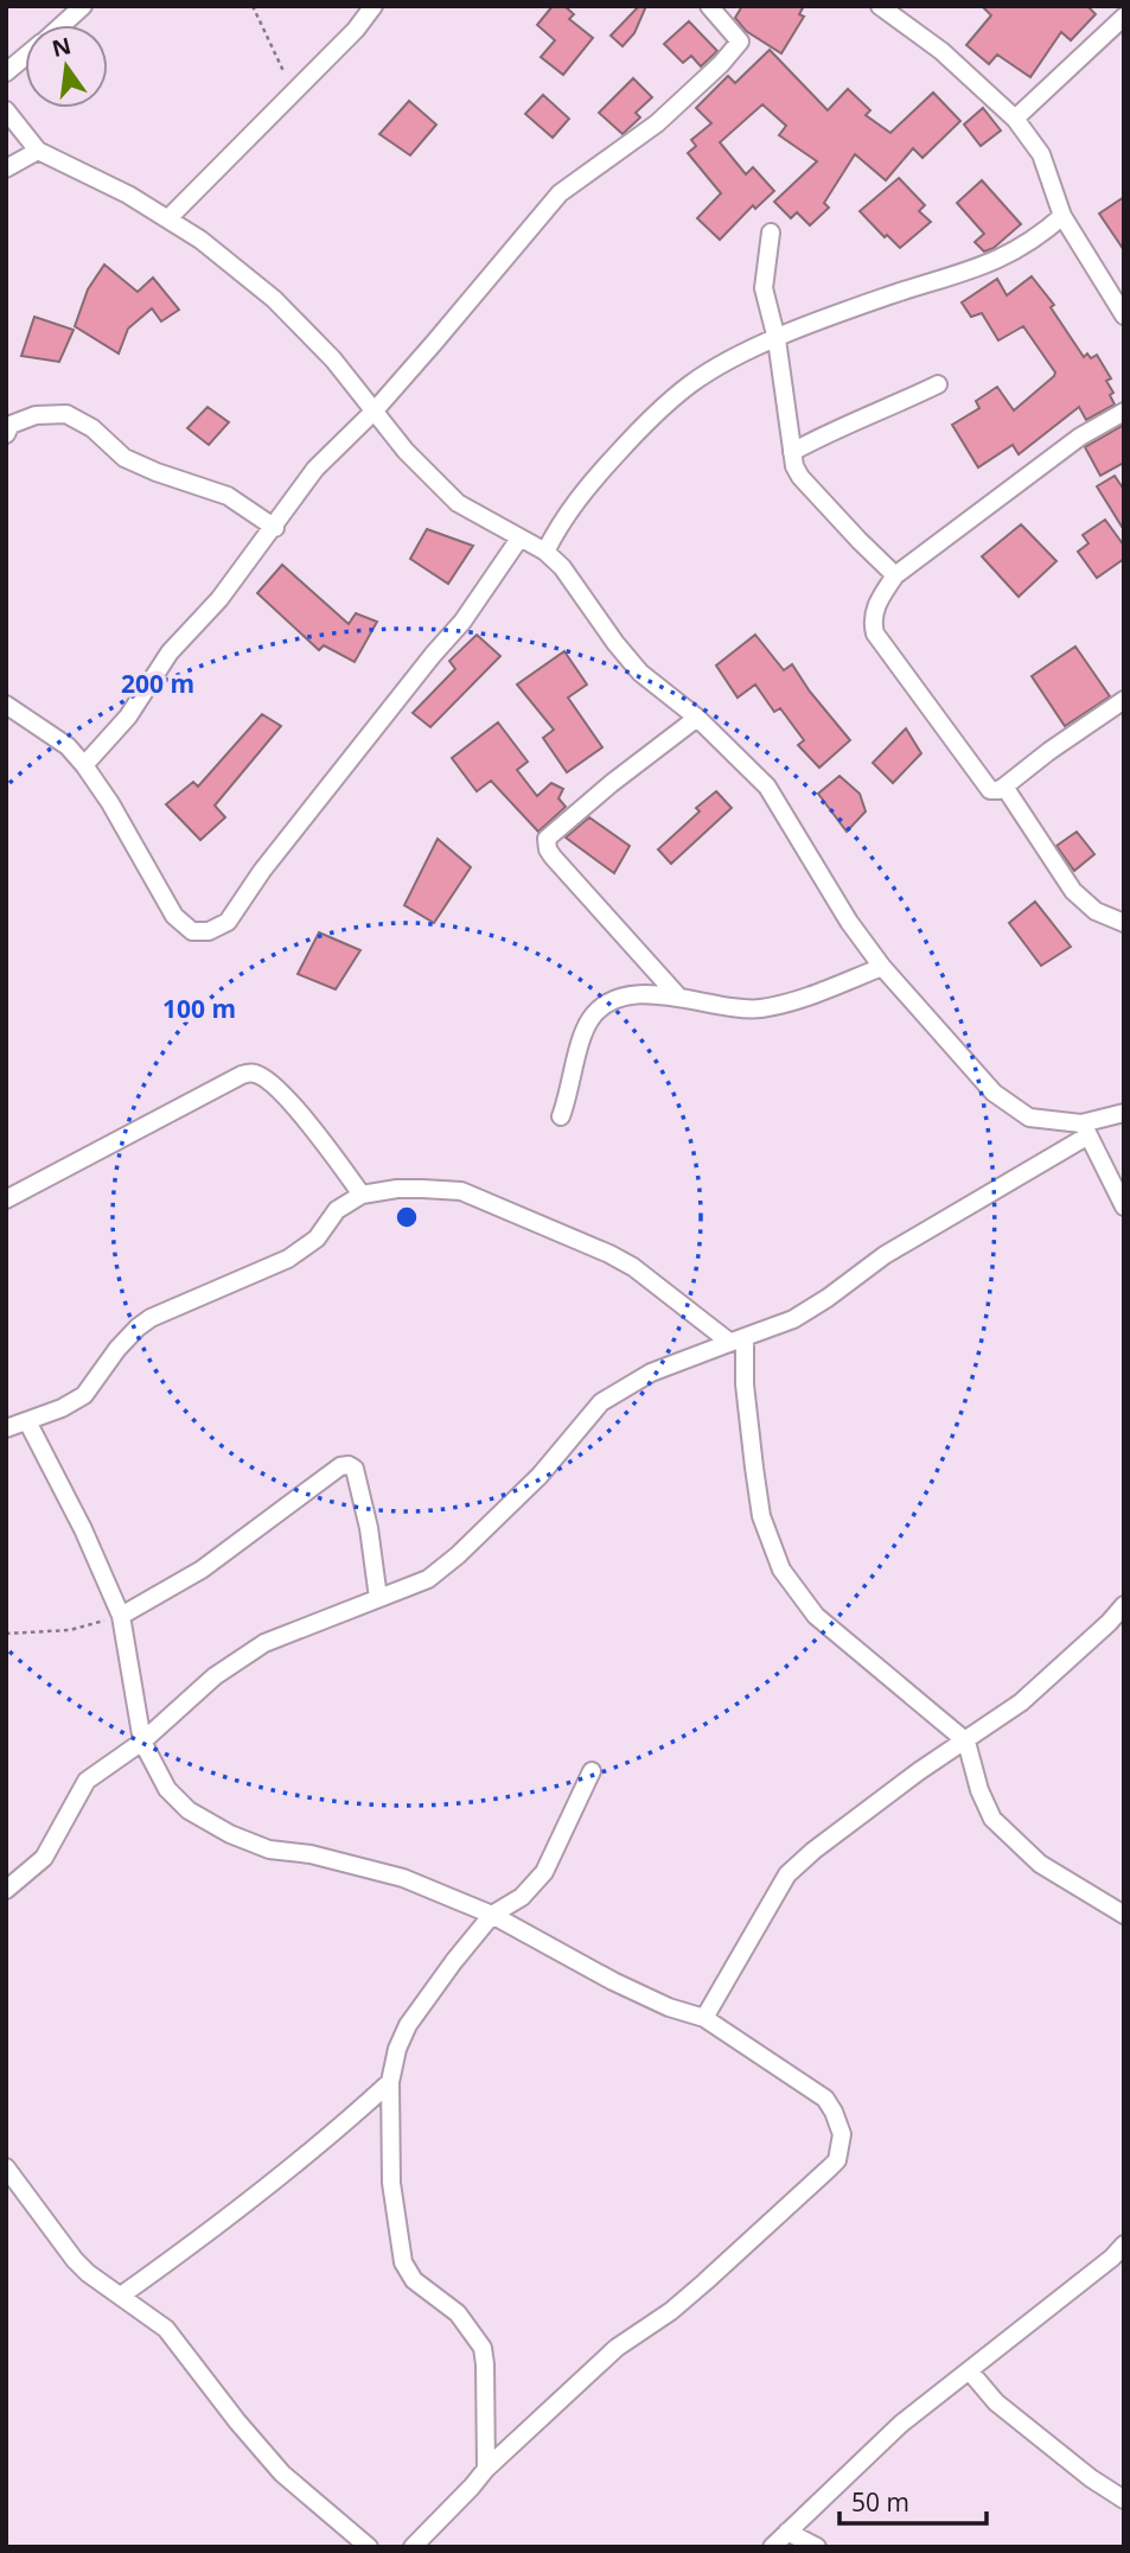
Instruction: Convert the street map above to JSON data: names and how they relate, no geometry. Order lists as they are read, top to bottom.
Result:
{
  "scale_bar": "50 m",
  "north": "top",
  "rings": ["200 m", "100 m"]
}
